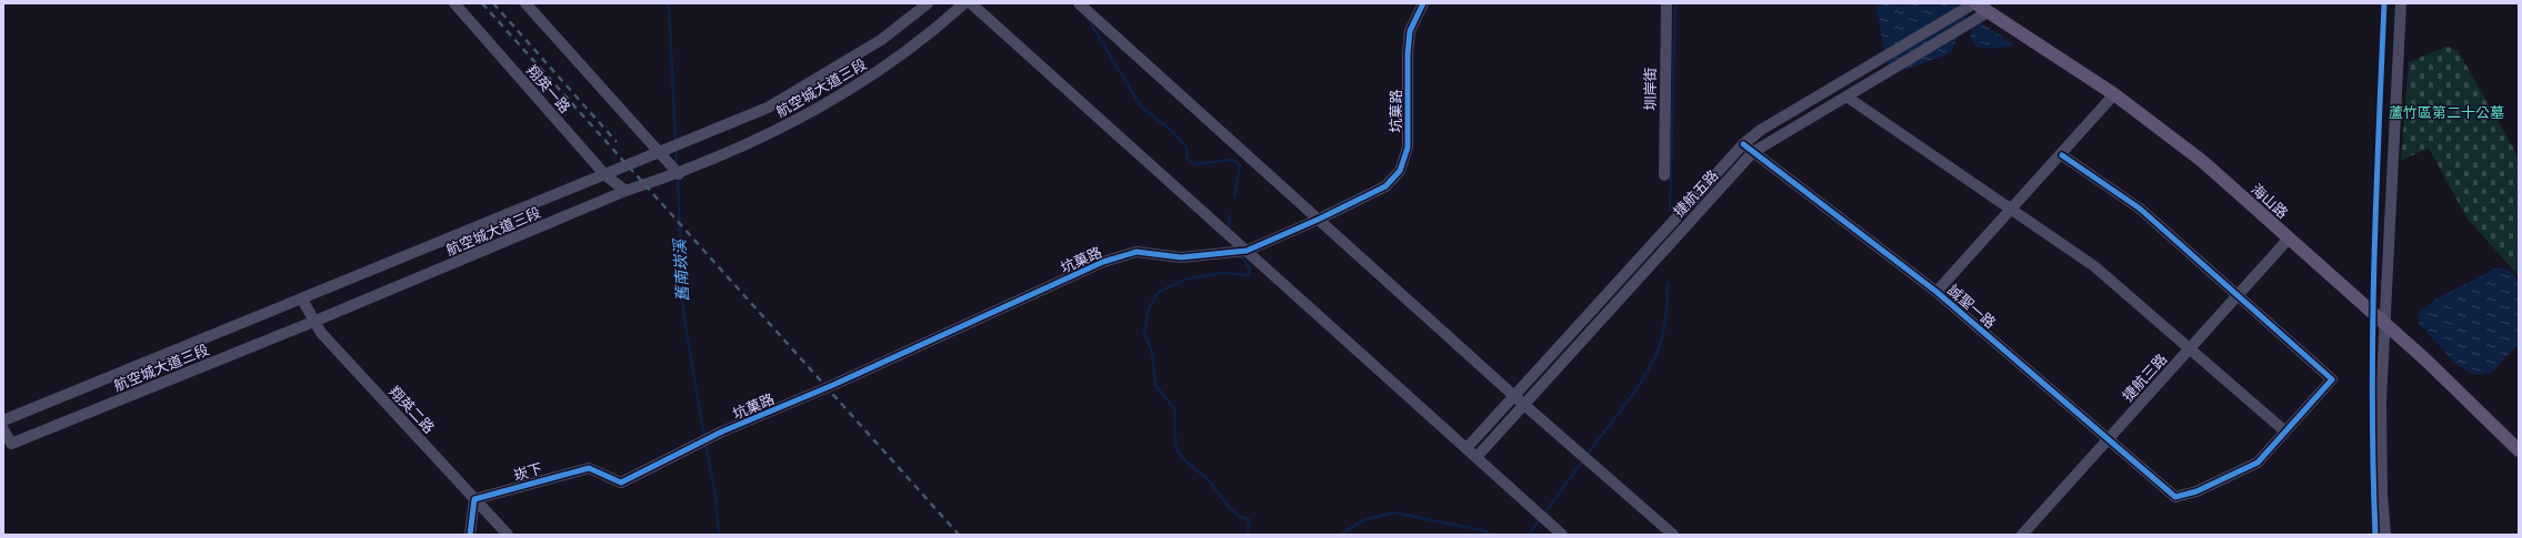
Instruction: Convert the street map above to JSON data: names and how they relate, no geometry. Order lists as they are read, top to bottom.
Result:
{
  "streets": {
    "main road": ["海山路"],
    "street": [
      "航空城大道三段",
      "翔英一路",
      "圳岸街",
      "坑菓路",
      "捷航五路",
      "誠聖一路",
      "捷航三路",
      "翔英二路",
      "崁下"
    ]
  },
  "crossings": [
    ["航空城大道三段", "翔英一路"],
    ["航空城大道三段", "翔英二路"],
    ["坑菓路", "崁下"],
    ["捷航五路", "海山路"],
    ["捷航五路", "誠聖一路"],
    ["海山路", "捷航三路"],
    ["誠聖一路", "捷航三路"],
    ["翔英二路", "崁下"]
  ],
  "water": ["舊南崁溪"],
  "parks": ["蘆竹區第二十公墓"]
}
